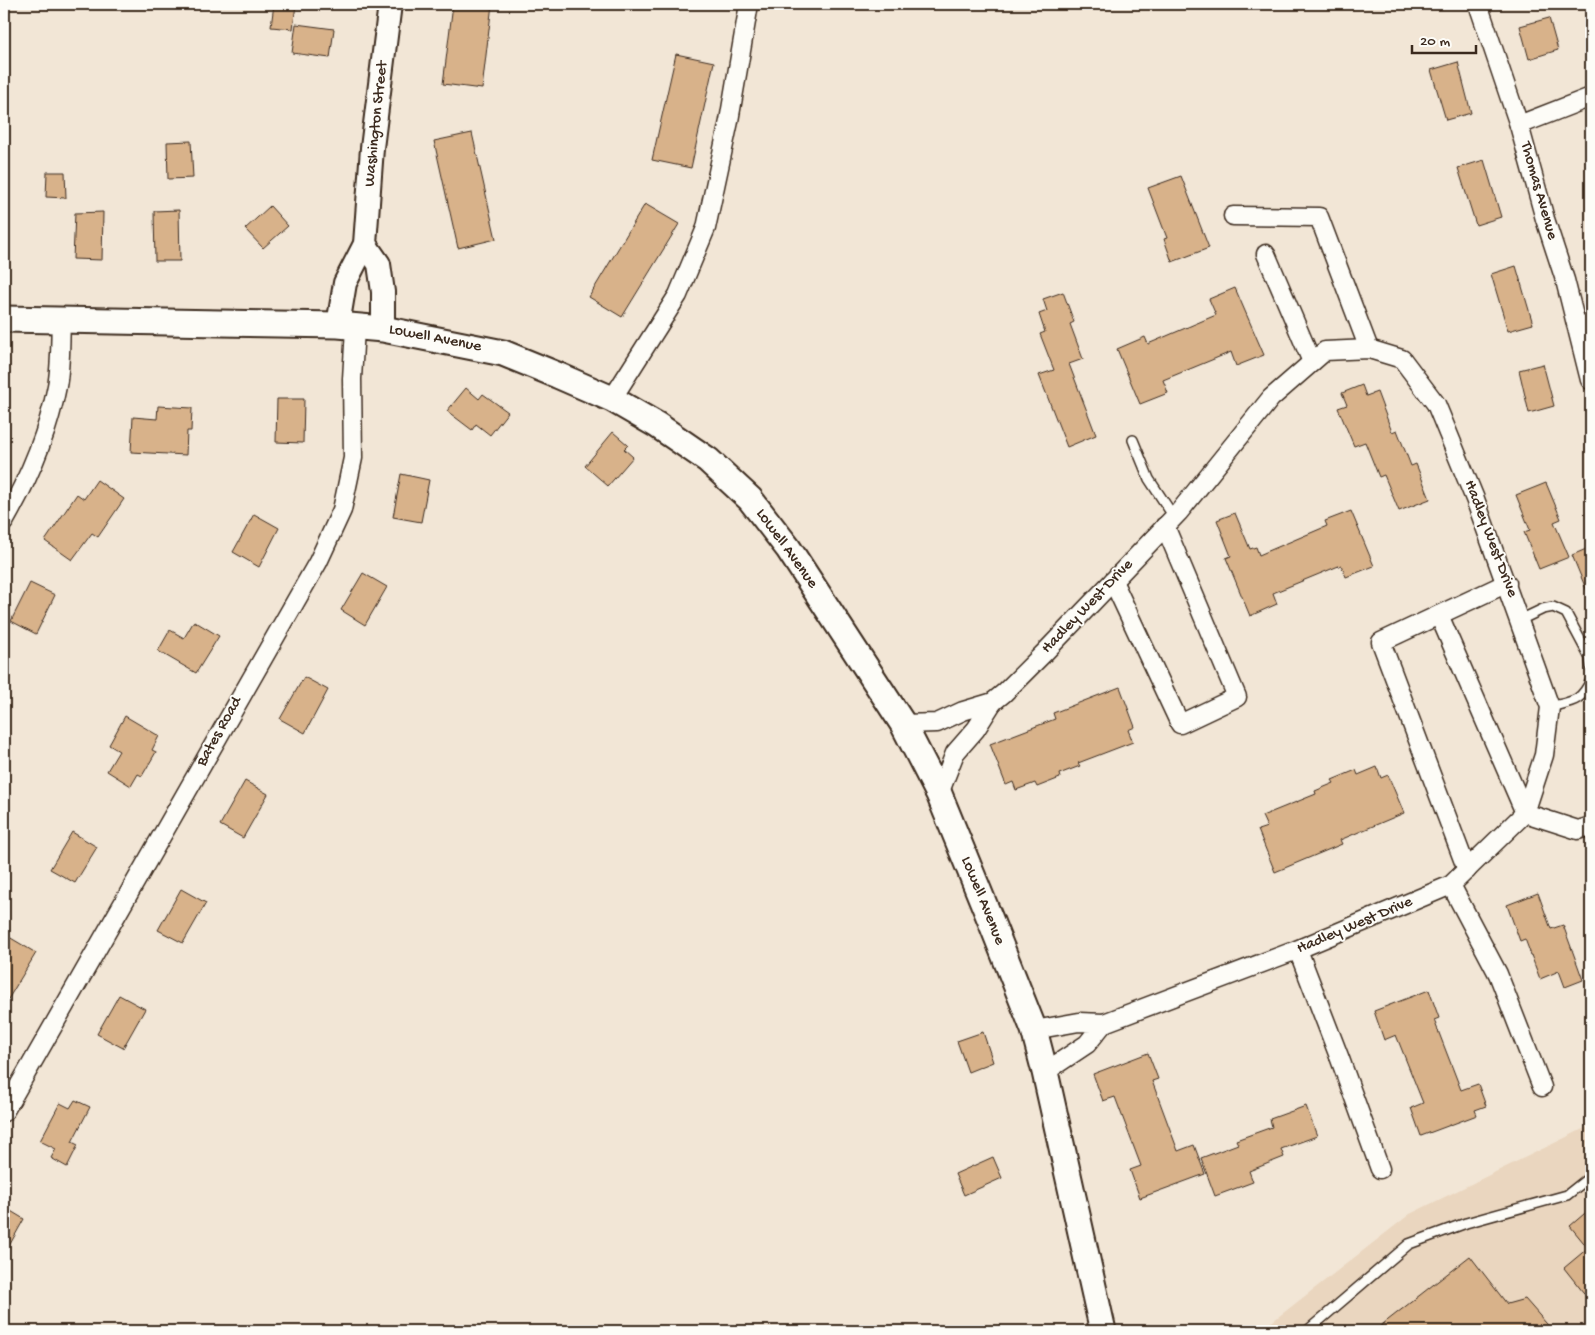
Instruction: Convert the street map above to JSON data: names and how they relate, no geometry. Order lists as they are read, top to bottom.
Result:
{
  "streets": {
    "main road": ["Lowell Avenue"],
    "street": [
      "Washington Street",
      "Thomas Avenue",
      "Hadley West Drive",
      "Bates Road"
    ]
  },
  "crossings": [
    ["Washington Street", "Lowell Avenue"],
    ["Washington Street", "Bates Road"],
    ["Lowell Avenue", "Hadley West Drive"],
    ["Lowell Avenue", "Bates Road"]
  ],
  "scale_bar": "20 m"
}
